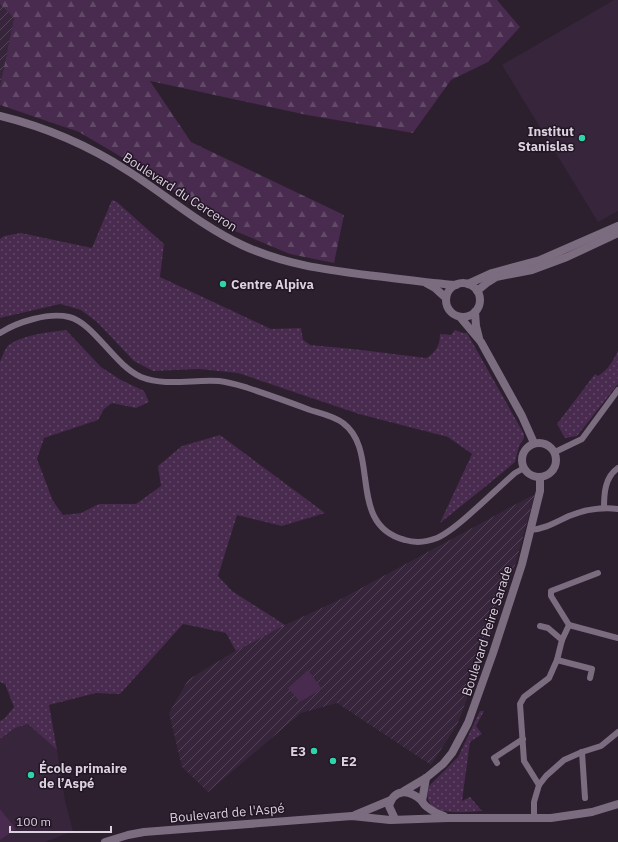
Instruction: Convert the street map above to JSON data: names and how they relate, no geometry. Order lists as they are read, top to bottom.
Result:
{
  "streets": {
    "street": ["Boulevard du Cerceron", "Boulevard Peire Sarade", "Boulevard de l'Aspé"]
  },
  "crossings": [
    ["Boulevard Peire Sarade", "Boulevard de l'Aspé"]
  ],
  "places": [
    "Institut Stanislas",
    "Centre Alpiva",
    "E3",
    "E2",
    "École primaire de l’Aspé"
  ],
  "scale_bar": "100 m"
}
